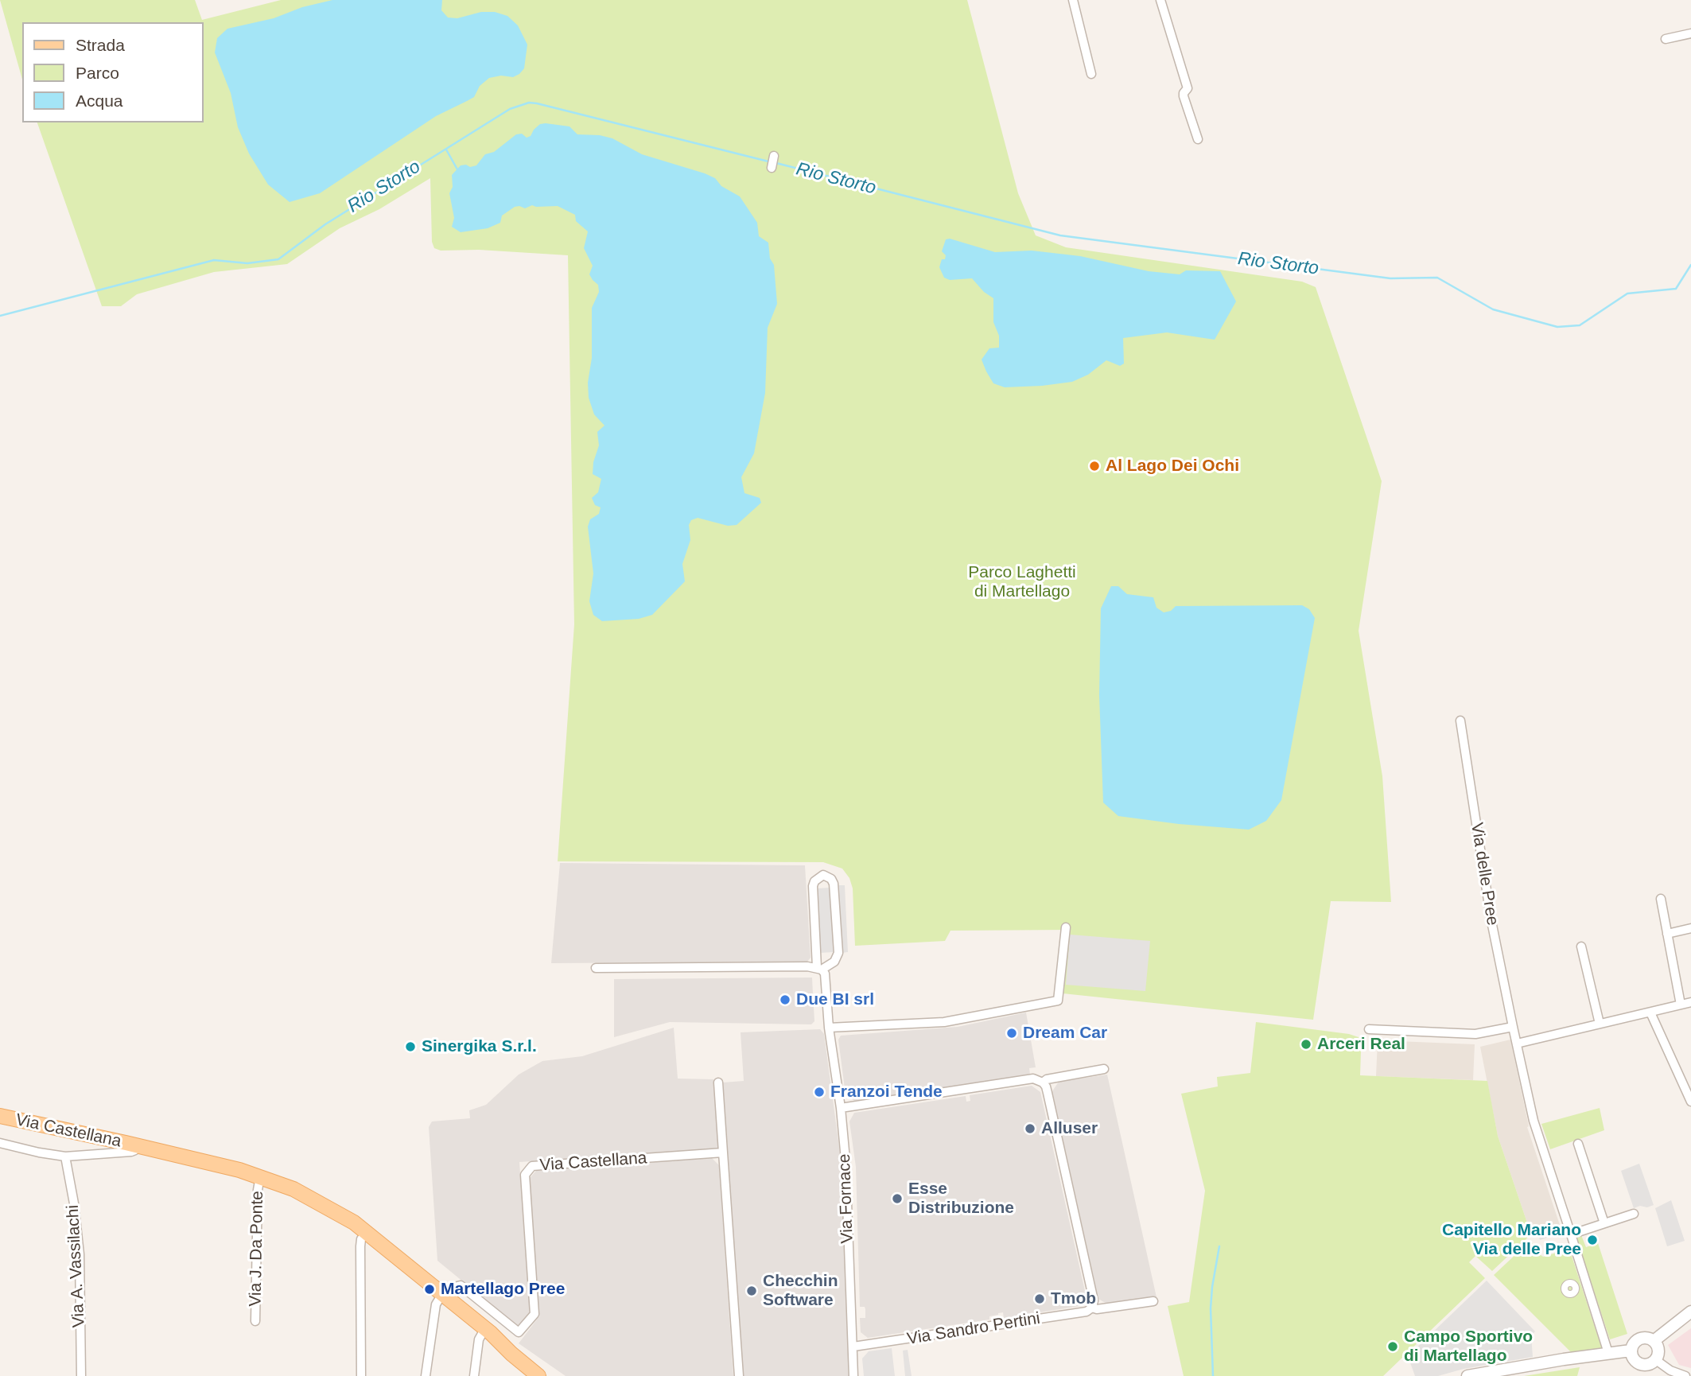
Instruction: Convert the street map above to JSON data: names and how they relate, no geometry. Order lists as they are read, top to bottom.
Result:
{
  "streets": {
    "main road": ["Via Castellana"],
    "street": [
      "Via delle Pree",
      "Via Fornace",
      "Via J. Da Ponte",
      "Via A. Vassilachi",
      "Via Sandro Pertini"
    ]
  },
  "crossings": [
    ["Via Castellana", "Via J. Da Ponte"],
    ["Via Castellana", "Via A. Vassilachi"],
    ["Via Fornace", "Via Sandro Pertini"]
  ],
  "water": ["Rio Storto"],
  "parks": ["Parco Laghetti di Martellago"],
  "places": [
    "Al Lago Dei Ochi",
    "Due BI srl",
    "Dream Car",
    "Arceri Real",
    "Sinergika S.r.l.",
    "Franzoi Tende",
    "Alluser",
    "Esse Distribuzione",
    "Capitello Mariano Via delle Pree",
    "Martellago Pree",
    "Checchin Software",
    "Tmob",
    "Campo Sportivo di Martellago"
  ],
  "legend": ["Strada", "Parco", "Acqua"]
}
